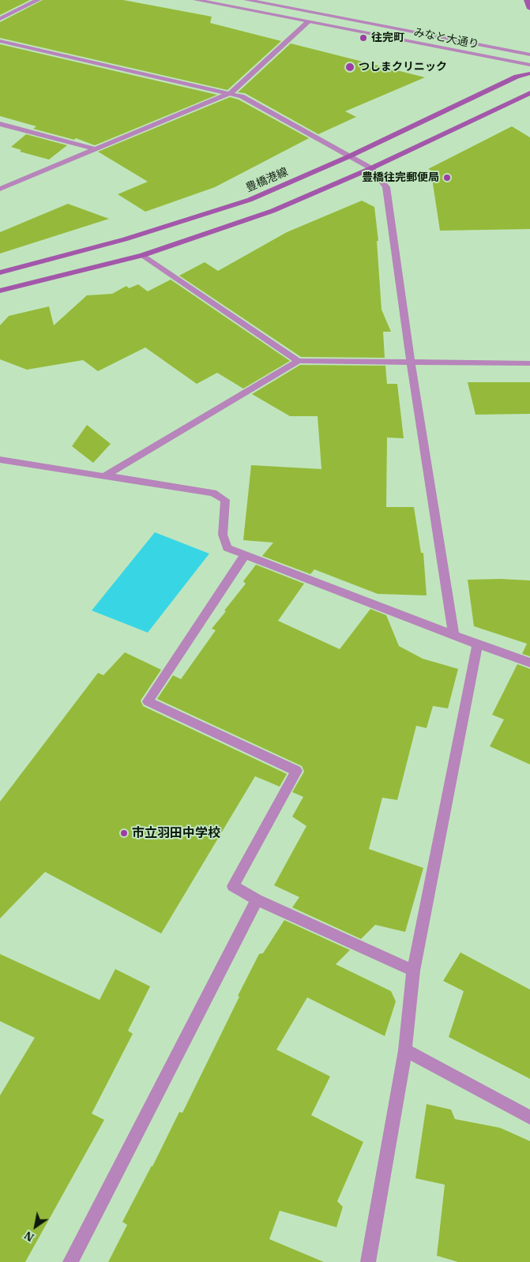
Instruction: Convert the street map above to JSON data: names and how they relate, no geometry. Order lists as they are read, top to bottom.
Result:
{
  "streets": {
    "main road": ["豊橋港線"],
    "street": ["みなと大通り"]
  },
  "places": [
    "往完町",
    "つしまクリニック",
    "豊橋往完郵便局",
    "市立羽田中学校"
  ],
  "north": "bottom left"
}
